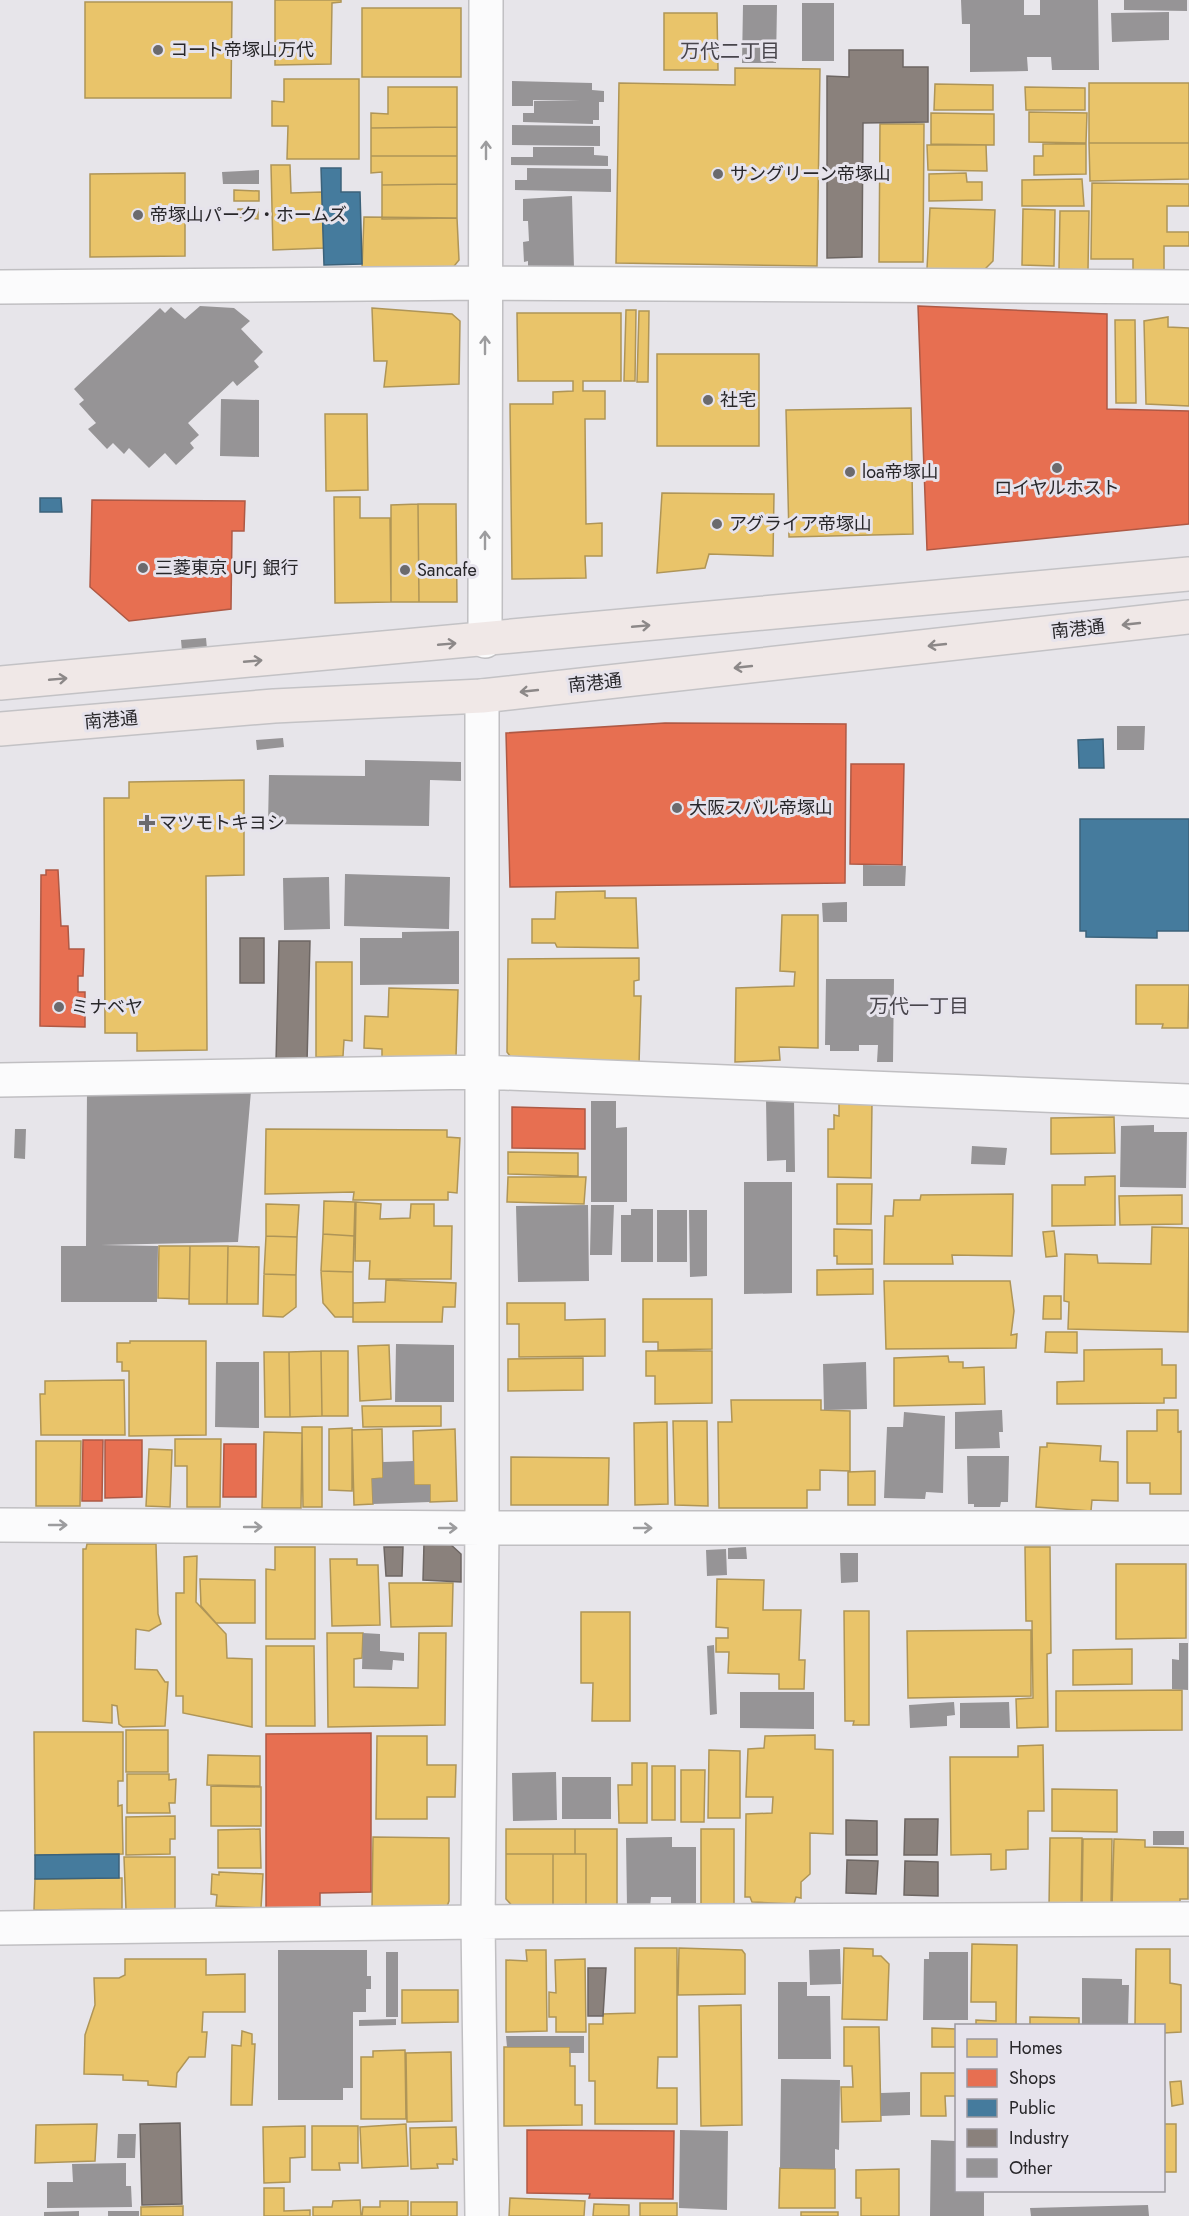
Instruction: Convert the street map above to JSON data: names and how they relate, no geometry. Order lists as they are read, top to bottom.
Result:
{
  "streets": {
    "main road": ["南港通"]
  },
  "districts": ["万代二丁目", "万代一丁目"],
  "places": {
    "other": [
      "コート帝塚山万代",
      "サングリーン帝塚山",
      "帝塚山パーク・ホームズ",
      "社宅",
      "ロイヤルホスト",
      "loa帝塚山",
      "アグライア帝塚山",
      "三菱東京 UFJ 銀行",
      "Sancafe",
      "大阪スバル帝塚山",
      "ミナベヤ"
    ],
    "health": ["マツモトキヨシ"]
  },
  "legend": [
    "Homes",
    "Shops",
    "Public",
    "Industry",
    "Other"
  ]
}
